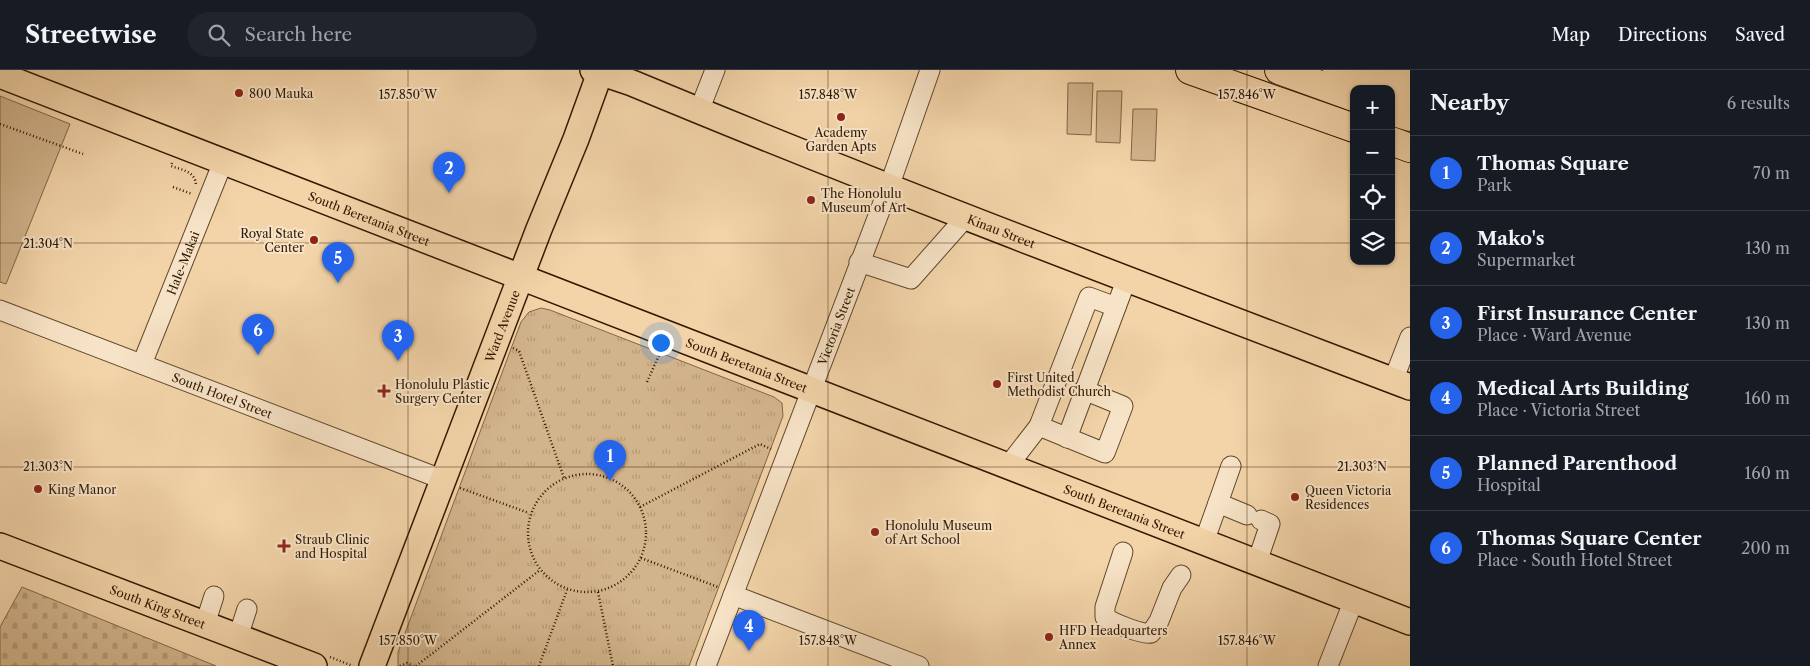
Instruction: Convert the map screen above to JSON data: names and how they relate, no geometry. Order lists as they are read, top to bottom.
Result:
{
  "streets": {
    "main road": [
      "South Beretania Street",
      "Kinau Street",
      "Ward Avenue",
      "South King Street"
    ],
    "street": ["Hale-Makai", "Victoria Street", "South Hotel Street"]
  },
  "crossings": [
    ["South Beretania Street", "Hale-Makai"],
    ["South Beretania Street", "Ward Avenue"],
    ["South Beretania Street", "Victoria Street"],
    ["Kinau Street", "Ward Avenue"],
    ["Kinau Street", "Victoria Street"],
    ["Hale-Makai", "South Hotel Street"],
    ["Ward Avenue", "South Hotel Street"]
  ],
  "places": {
    "other": [
      "800 Mauka",
      "Academy Garden Apts",
      "The Honolulu Museum of Art",
      "Royal State Center",
      "First United Methodist Church",
      "King Manor",
      "Queen Victoria Residences",
      "Honolulu Museum of Art School",
      "HFD Headquarters Annex"
    ],
    "health": ["Honolulu Plastic Surgery Center", "Straub Clinic and Hospital"]
  },
  "page": {
    "header": "Streetwise",
    "search": "Search here",
    "nav": ["Map", "Directions", "Saved"],
    "heading": ["Nearby", "6 results"],
    "map_buttons": ["+", "−"],
    "list": [
      {
        "mark": "1",
        "name": "Thomas Square",
        "note": "Park",
        "value": "70 m"
      },
      {
        "mark": "2",
        "name": "Mako's",
        "note": "Supermarket",
        "value": "130 m"
      },
      {
        "mark": "3",
        "name": "First Insurance Center",
        "note": "Place · Ward Avenue",
        "value": "130 m"
      },
      {
        "mark": "4",
        "name": "Medical Arts Building",
        "note": "Place · Victoria Street",
        "value": "160 m"
      },
      {
        "mark": "5",
        "name": "Planned Parenthood",
        "note": "Hospital",
        "value": "160 m"
      },
      {
        "mark": "6",
        "name": "Thomas Square Center",
        "note": "Place · South Hotel Street",
        "value": "200 m"
      }
    ],
    "pins": [
      "2",
      "5",
      "6",
      "3",
      "1",
      "4"
    ]
  },
  "coordinates": [
    "157.850°W",
    "157.848°W",
    "157.846°W",
    "21.304°N",
    "21.303°N"
  ]
}
